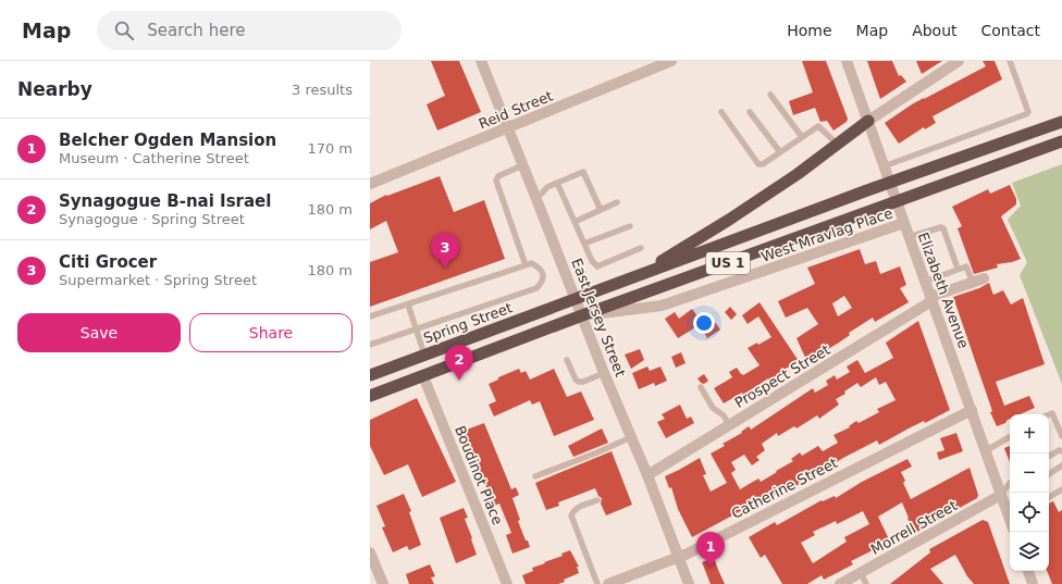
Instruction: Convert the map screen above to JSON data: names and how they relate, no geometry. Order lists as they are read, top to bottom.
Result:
{
  "streets": {
    "highway": ["US 1", "Spring Street"],
    "street": [
      "Reid Street",
      "West Mravlag Place",
      "Elizabeth Avenue",
      "East Jersey Street",
      "Prospect Street",
      "Boudinot Place",
      "Catherine Street",
      "Morrell Street"
    ]
  },
  "crossings": [
    ["Reid Street", "East Jersey Street"],
    ["West Mravlag Place", "US 1"],
    ["West Mravlag Place", "Elizabeth Avenue"],
    ["West Mravlag Place", "East Jersey Street"],
    ["US 1", "East Jersey Street"],
    ["US 1", "Spring Street"],
    ["US 1", "Boudinot Place"],
    ["Elizabeth Avenue", "Prospect Street"],
    ["Elizabeth Avenue", "Catherine Street"],
    ["Elizabeth Avenue", "Morrell Street"],
    ["East Jersey Street", "Spring Street"],
    ["East Jersey Street", "Prospect Street"],
    ["East Jersey Street", "Catherine Street"]
  ],
  "page": {
    "header": "Map",
    "search": "Search here",
    "nav": [
      "Home",
      "Map",
      "About",
      "Contact"
    ],
    "heading": ["Nearby", "3 results"],
    "list": [
      {
        "mark": "1",
        "name": "Belcher Ogden Mansion",
        "note": "Museum · Catherine Street",
        "value": "170 m"
      },
      {
        "mark": "2",
        "name": "Synagogue B-nai Israel",
        "note": "Synagogue · Spring Street",
        "value": "180 m"
      },
      {
        "mark": "3",
        "name": "Citi Grocer",
        "note": "Supermarket · Spring Street",
        "value": "180 m"
      }
    ],
    "pins": ["3", "2", "1"],
    "buttons": ["Save", "Share"],
    "map_buttons": ["+", "−"]
  }
}
